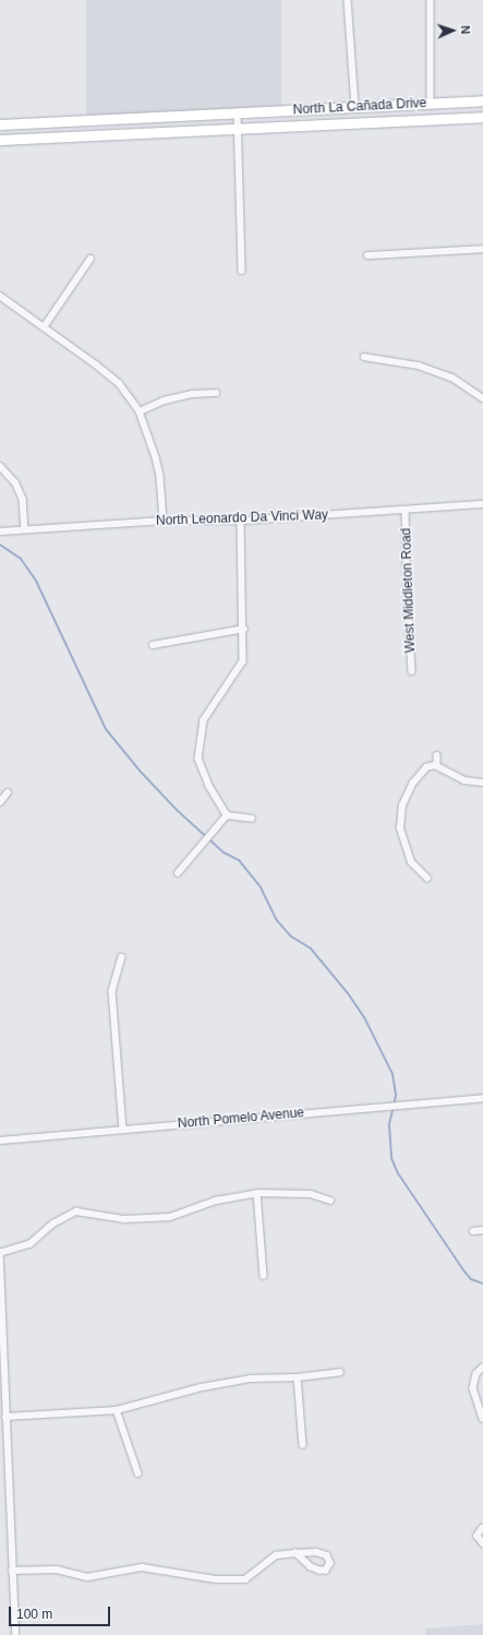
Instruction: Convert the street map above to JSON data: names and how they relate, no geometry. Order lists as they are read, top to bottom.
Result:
{
  "streets": {
    "main road": ["North La Cañada Drive"],
    "street": ["North Leonardo Da Vinci Way", "West Middleton Road", "North Pomelo Avenue"]
  },
  "crossings": [
    ["North Leonardo Da Vinci Way", "West Middleton Road"]
  ],
  "scale_bar": "100 m",
  "north": "right"
}
